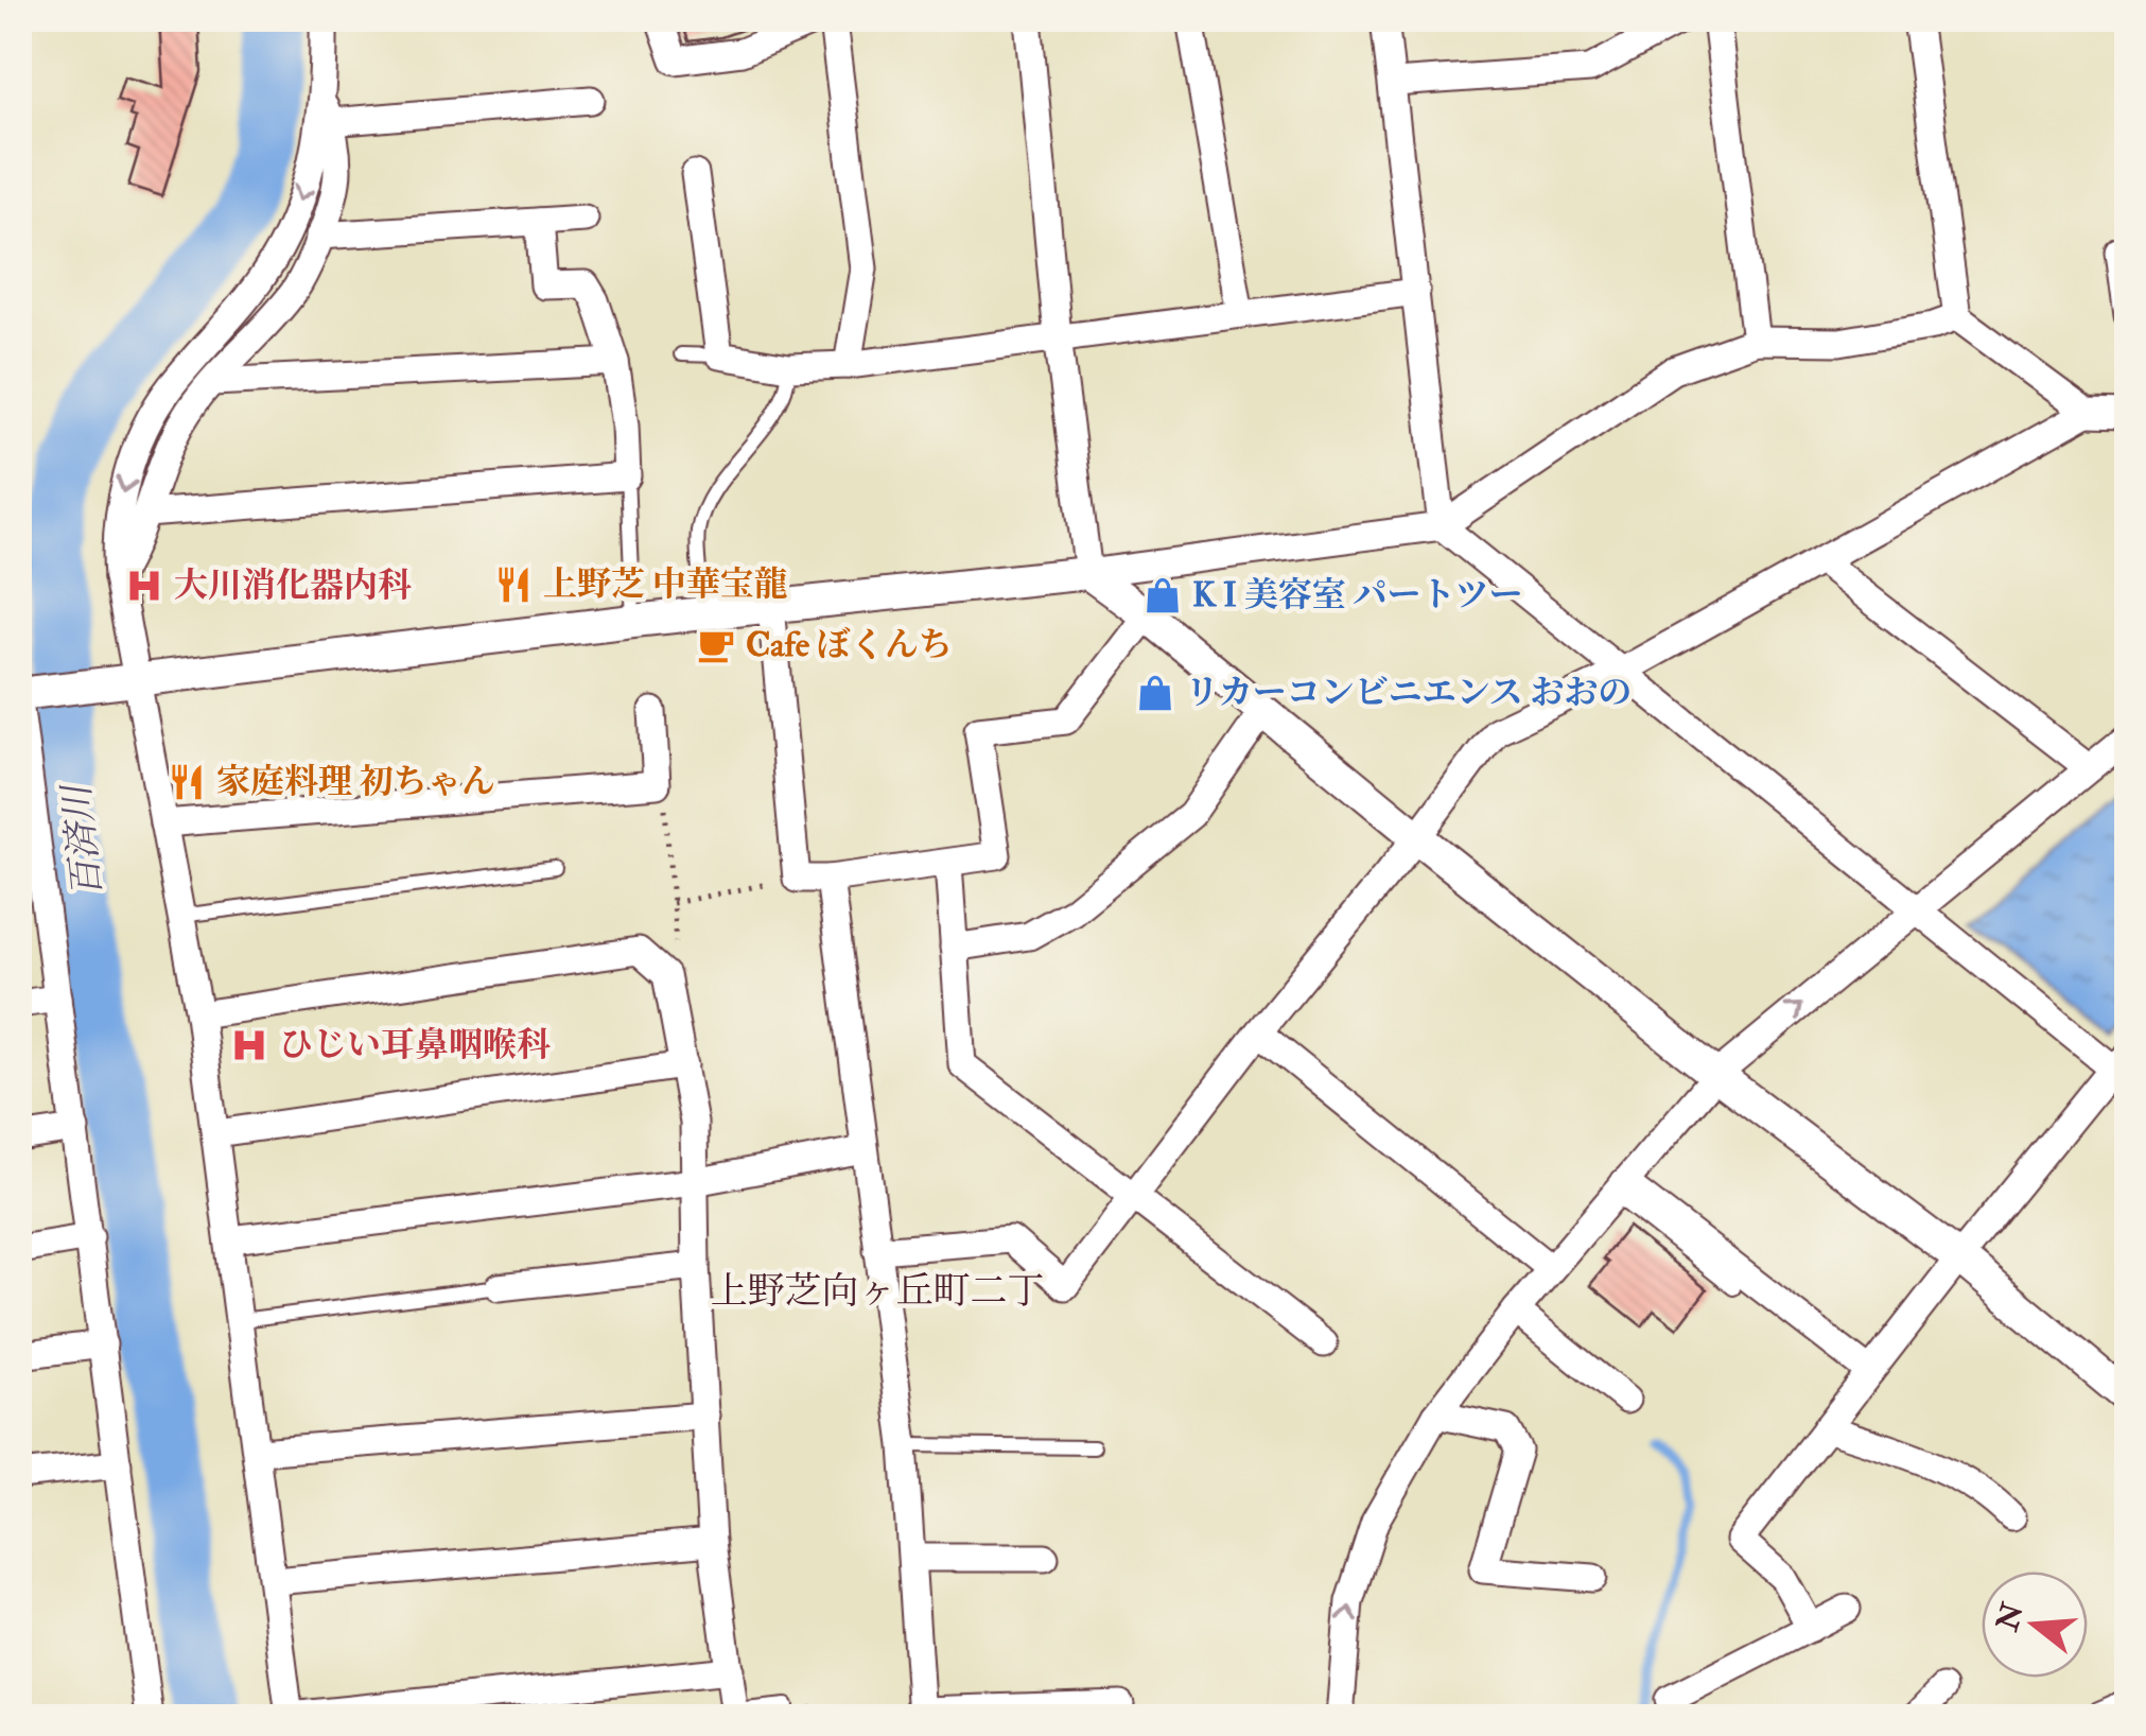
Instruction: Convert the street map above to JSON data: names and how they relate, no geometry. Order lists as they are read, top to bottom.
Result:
{
  "districts": ["上野芝向ヶ丘町二丁"],
  "water": ["百済川"],
  "places": {
    "restaurant": ["上野芝 中華宝龍", "家庭料理 初ちゃん"],
    "hospital": ["大川消化器内科", "ひじい耳鼻咽喉科"],
    "shop": ["K I 美容室 パートツー", "リカーコンビニエンス おおの"],
    "cafe": ["Cafe ぼくんち"]
  },
  "north": "left"
}
